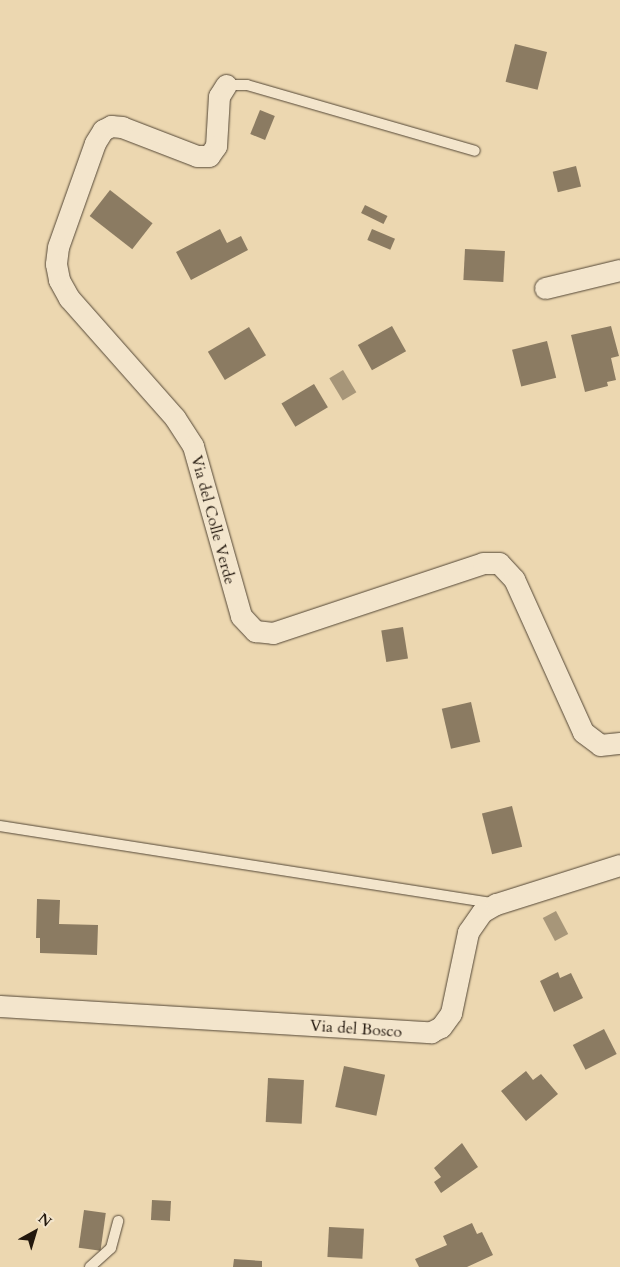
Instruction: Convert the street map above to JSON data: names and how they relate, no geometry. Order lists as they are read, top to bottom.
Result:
{
  "streets": {
    "street": ["Via del Colle Verde", "Via del Bosco"]
  },
  "north": "top right"
}
